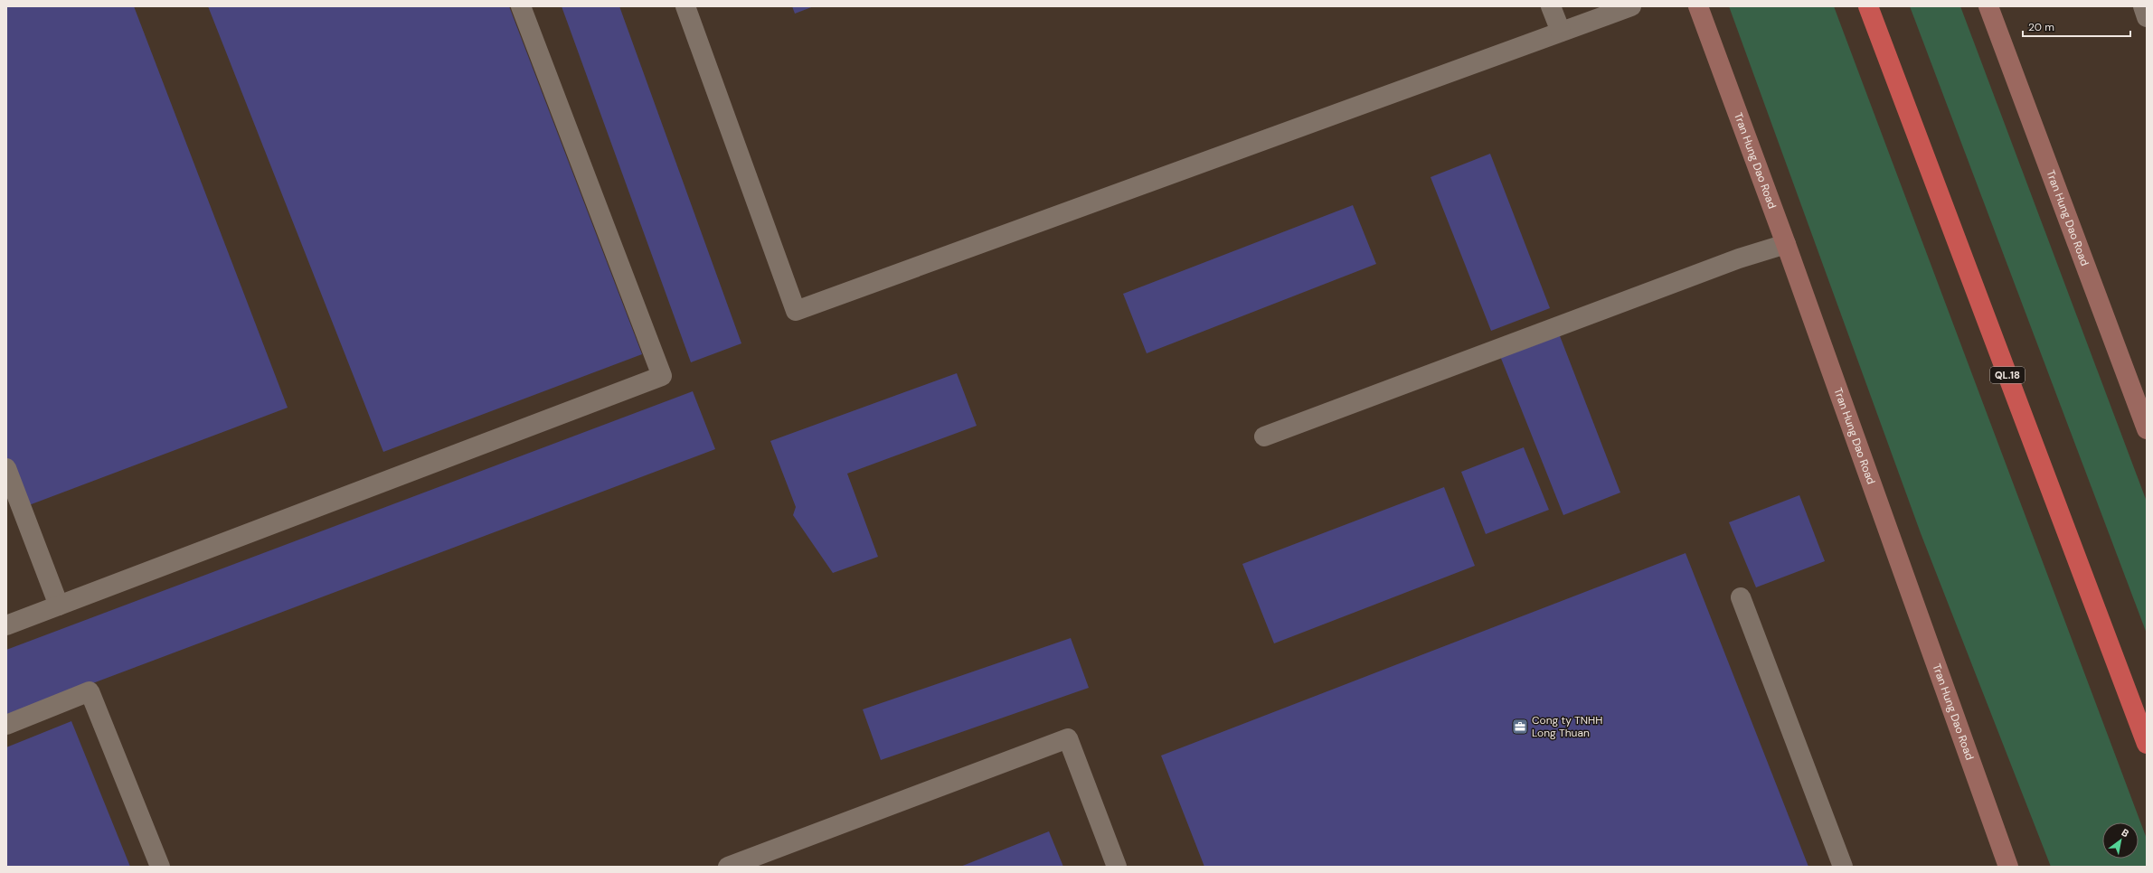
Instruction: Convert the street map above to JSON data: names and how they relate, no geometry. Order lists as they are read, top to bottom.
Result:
{
  "streets": {
    "highway": ["QL.18"],
    "main road": ["Tran Hung Dao Road"]
  },
  "places": {
    "office": ["Cong ty TNHH Long Thuan"]
  },
  "scale_bar": "20 m",
  "north": "top right"
}
